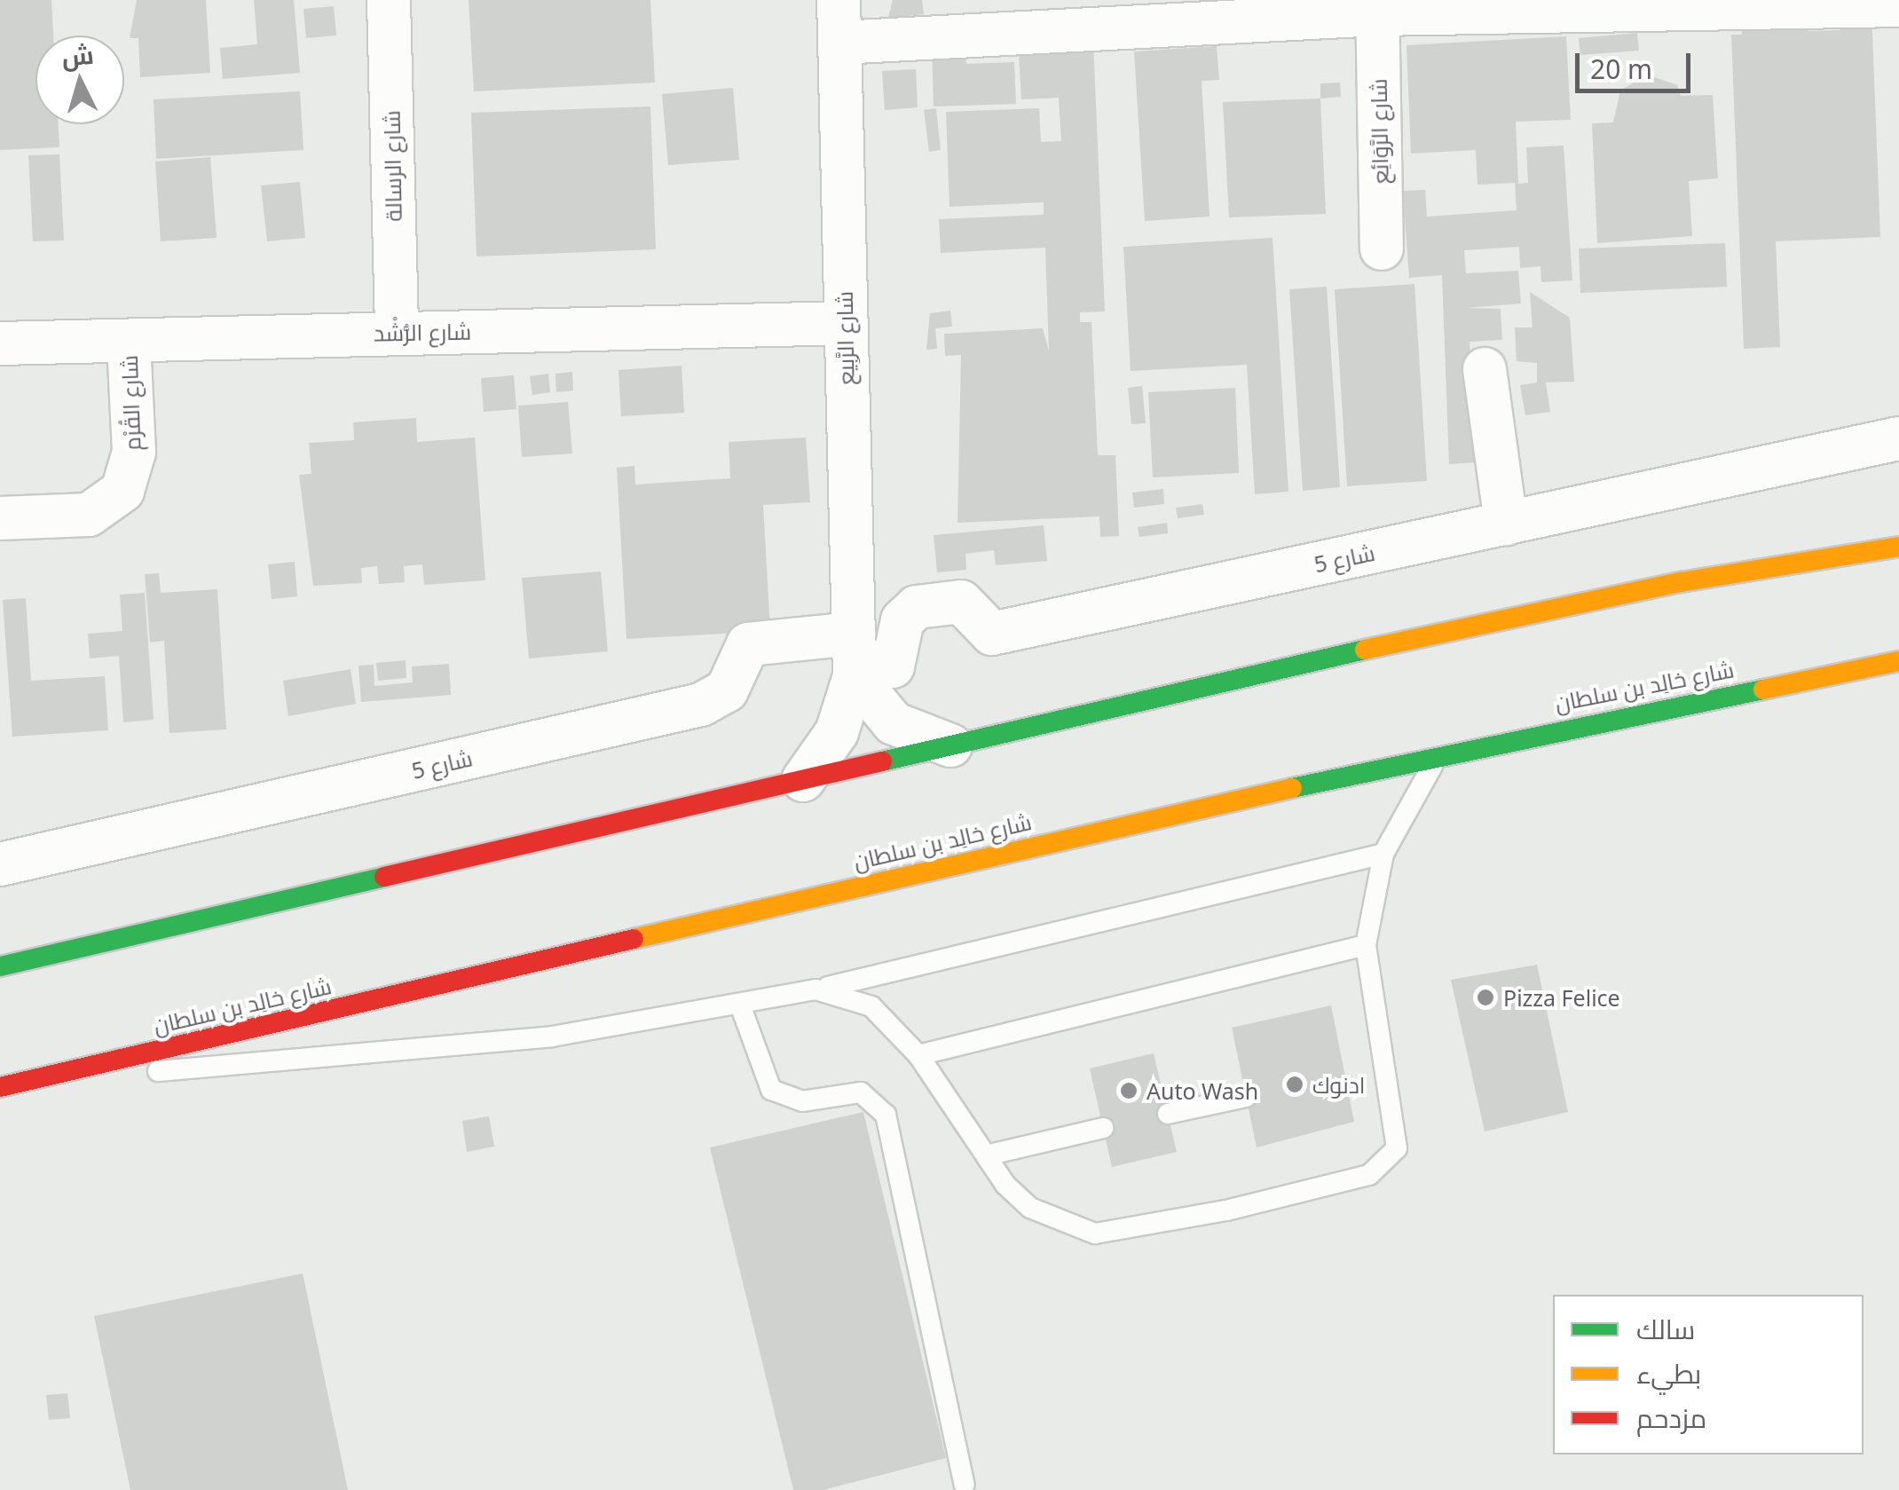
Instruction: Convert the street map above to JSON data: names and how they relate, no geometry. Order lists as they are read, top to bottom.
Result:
{
  "streets": {
    "main road": ["شارع خالِد بن سلطان"],
    "street": [
      "شارع الرَّوَائِع",
      "شارع الرسالة",
      "شارع الرُّشْد",
      "شارع الرَّبِيع",
      "شارع القُرْم",
      "شارع 5"
    ]
  },
  "crossings": [
    ["شارع الرسالة", "شارع الرُّشْد"],
    ["شارع الرُّشْد", "شارع الرَّبِيع"],
    ["شارع الرُّشْد", "شارع القُرْم"],
    ["شارع الرَّبِيع", "شارع 5"]
  ],
  "places": ["Pizza Felice", "ادنوك", "Auto Wash"],
  "legend": ["سالك", "بطيء", "مزدحم"],
  "scale_bar": "20 m",
  "north": "top"
}
